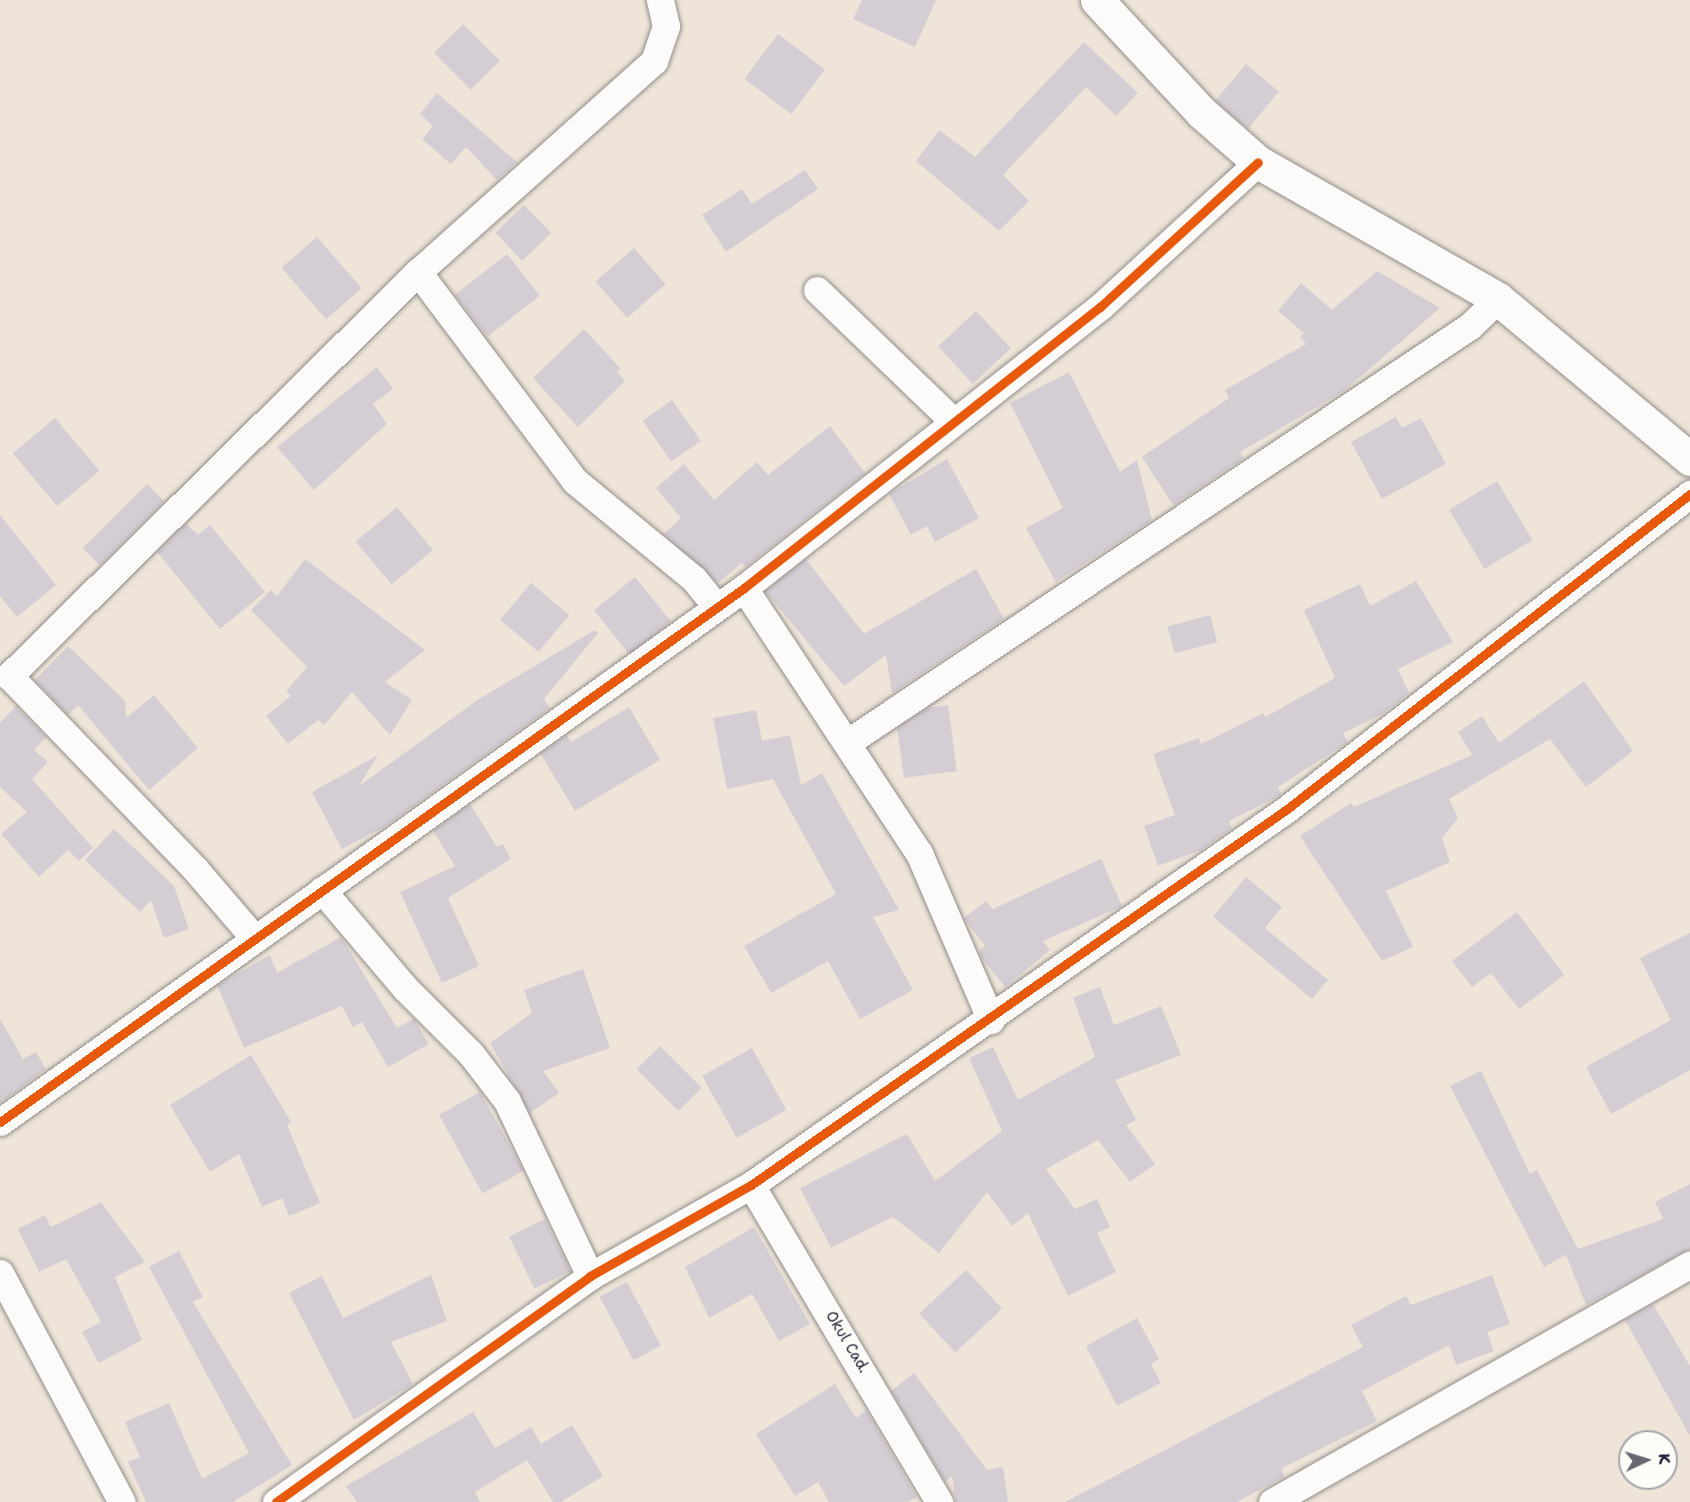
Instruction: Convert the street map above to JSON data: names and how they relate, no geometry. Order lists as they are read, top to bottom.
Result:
{
  "streets": {
    "street": ["Okul Cad."]
  },
  "north": "right"
}
